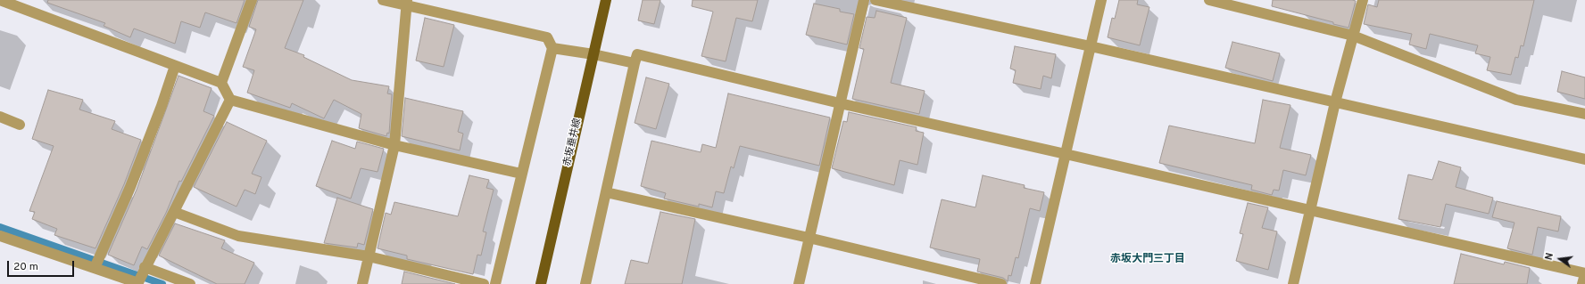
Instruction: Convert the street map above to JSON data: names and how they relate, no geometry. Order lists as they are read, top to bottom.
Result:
{
  "streets": {
    "main road": ["赤坂垂井線"]
  },
  "districts": ["赤坂大門三丁目"],
  "scale_bar": "20 m",
  "north": "left"
}
